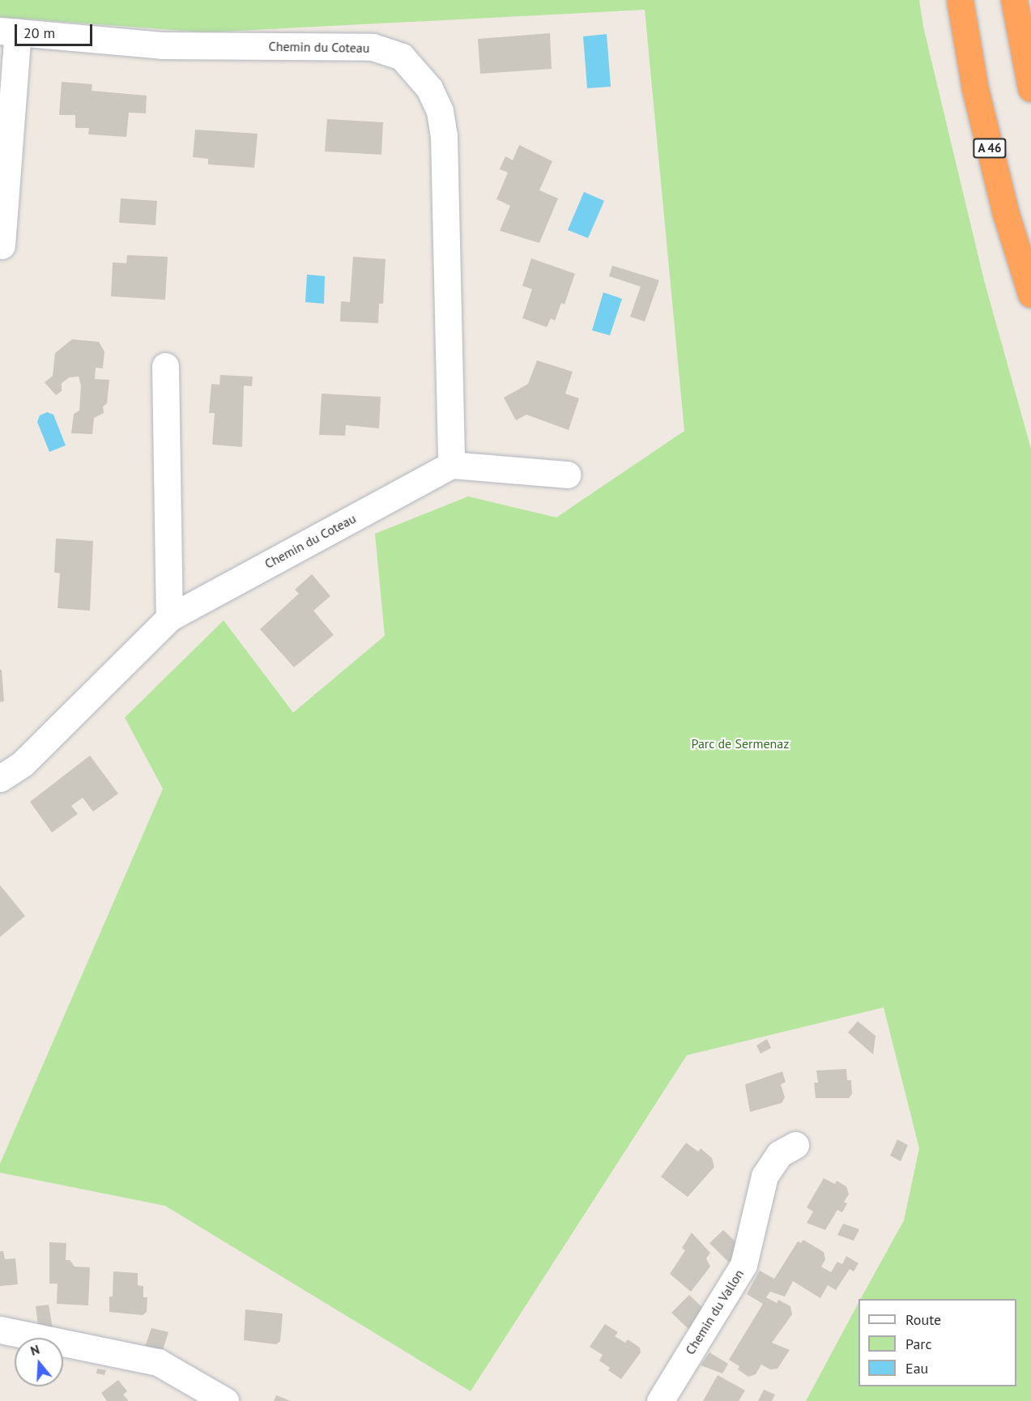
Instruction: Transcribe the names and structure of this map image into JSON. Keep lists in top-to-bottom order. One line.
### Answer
{"streets":{"highway":["A 46"],"street":["Chemin du Coteau","Chemin du Vallon"]},"parks":["Parc de Sermenaz"],"legend":["Route","Parc","Eau"],"scale_bar":"20 m","north":"top"}
